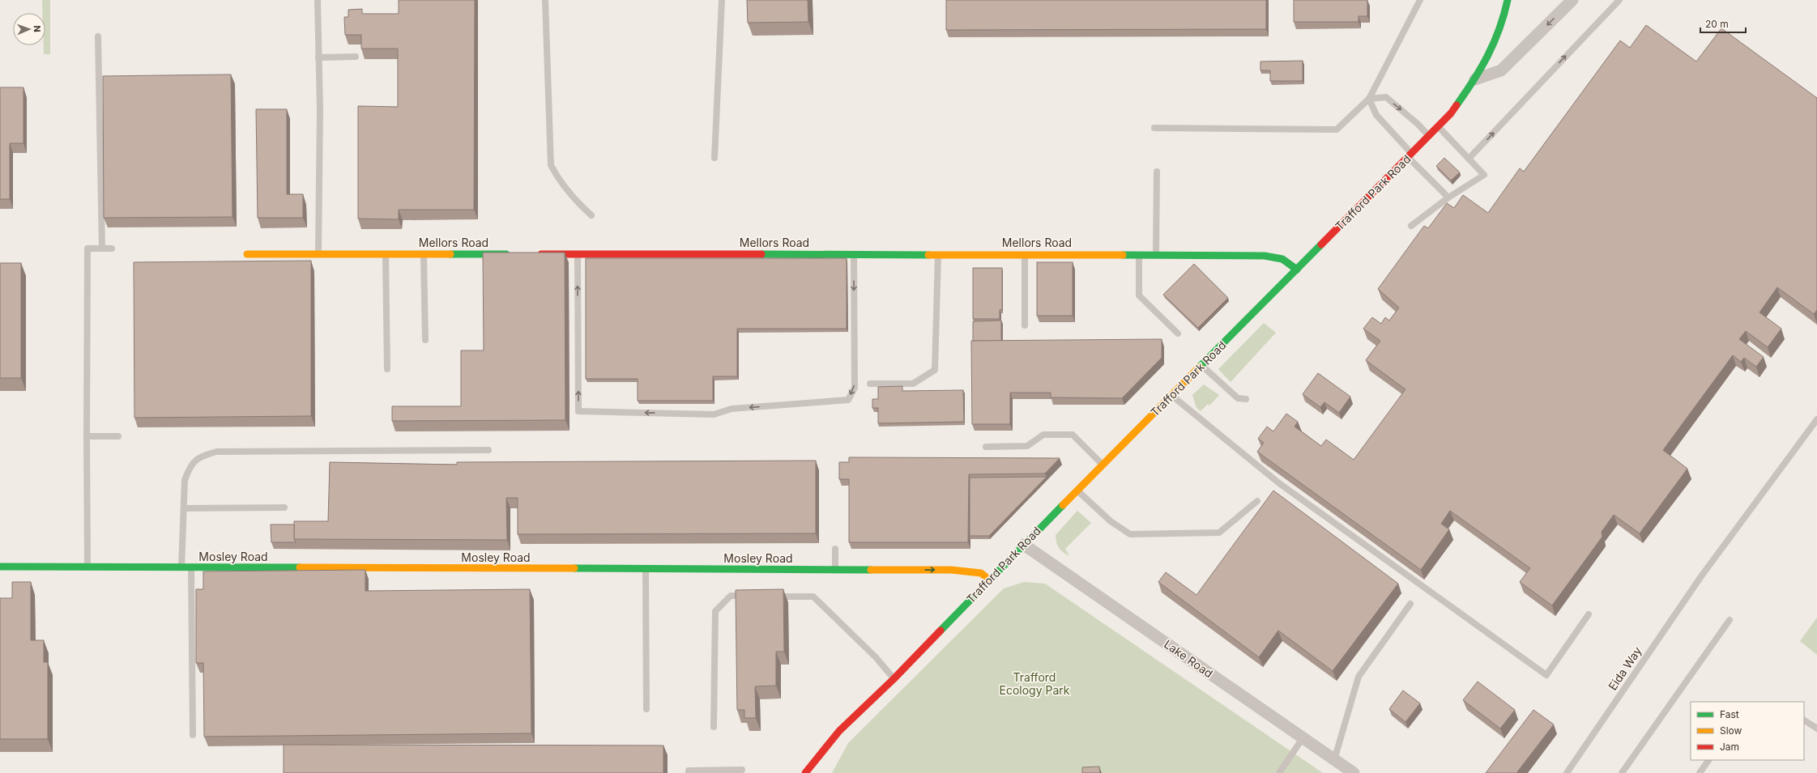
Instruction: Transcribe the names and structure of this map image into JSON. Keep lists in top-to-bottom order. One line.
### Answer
{"streets":{"street":["Trafford Park Road","Mellors Road","Mosley Road","Lake Road"],"lane":["Eida Way"]},"crossings":[["Trafford Park Road","Mellors Road"],["Trafford Park Road","Mosley Road"],["Trafford Park Road","Lake Road"]],"parks":["Trafford Ecology Park"],"legend":["Fast","Slow","Jam"],"scale_bar":"20 m","north":"right"}
